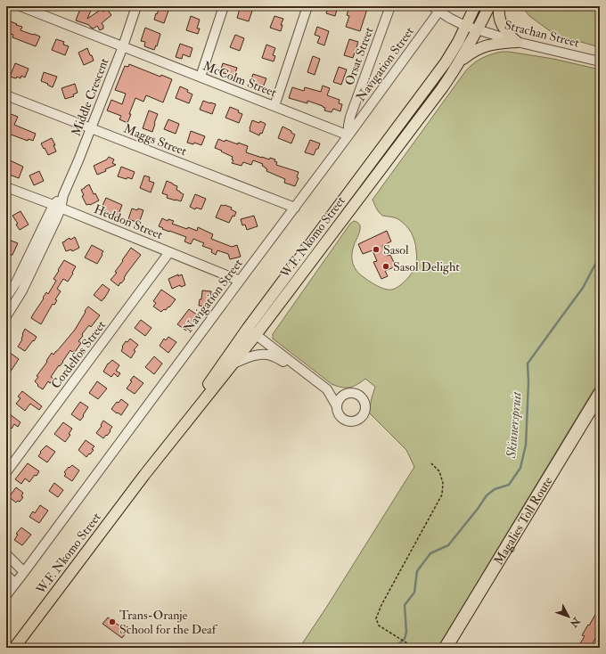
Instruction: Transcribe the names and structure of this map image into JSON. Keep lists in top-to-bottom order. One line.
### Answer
{"streets":{"highway":["Magalies Toll Route"],"main road":["W.F. Nkomo Street"],"street":["Strachan Street","Orsat Street","Navigation Street","McColm Street","Middle Crescent","Maggs Street","Heddon Street","Cordelfos Street"]},"crossings":[["Strachan Street","Navigation Street"],["Strachan Street","W.F. Nkomo Street"],["Orsat Street","Navigation Street"],["Orsat Street","McColm Street"],["Navigation Street","McColm Street"],["Navigation Street","Maggs Street"],["Navigation Street","Heddon Street"],["McColm Street","Middle Crescent"],["Middle Crescent","Maggs Street"],["Middle Crescent","Heddon Street"],["Heddon Street","Cordelfos Street"]],"water":["Skinnerspruit"],"places":["Sasol","Sasol Delight","Trans-Oranje School for the Deaf"],"north":"bottom right"}
